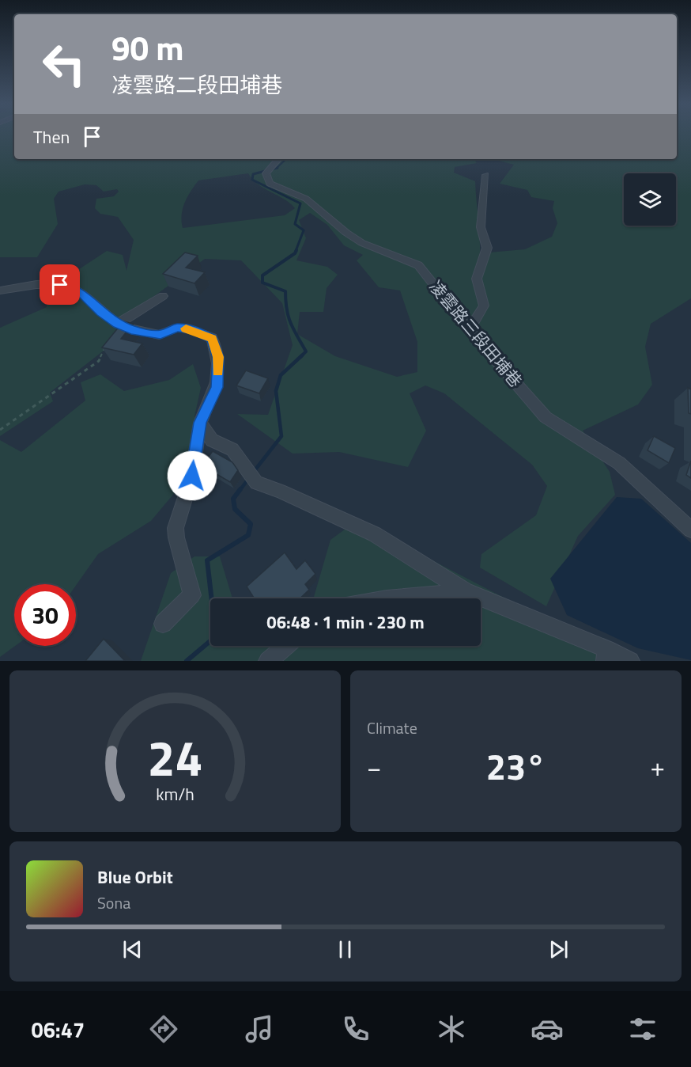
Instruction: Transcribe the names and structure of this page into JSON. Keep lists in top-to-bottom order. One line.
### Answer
{"streets":{"street":["凌雲路三段田埔巷"]},"page":{"turn":["90 m","凌雲路二段田埔巷"],"then":"Then","limit":"30","trip":"06:48 · 1 min · 230 m","tile":"Climate","heat":["−","23°","+"],"song":["Blue Orbit","Sona"],"tabs":"06:47","gauge":["24","km/h"]}}
